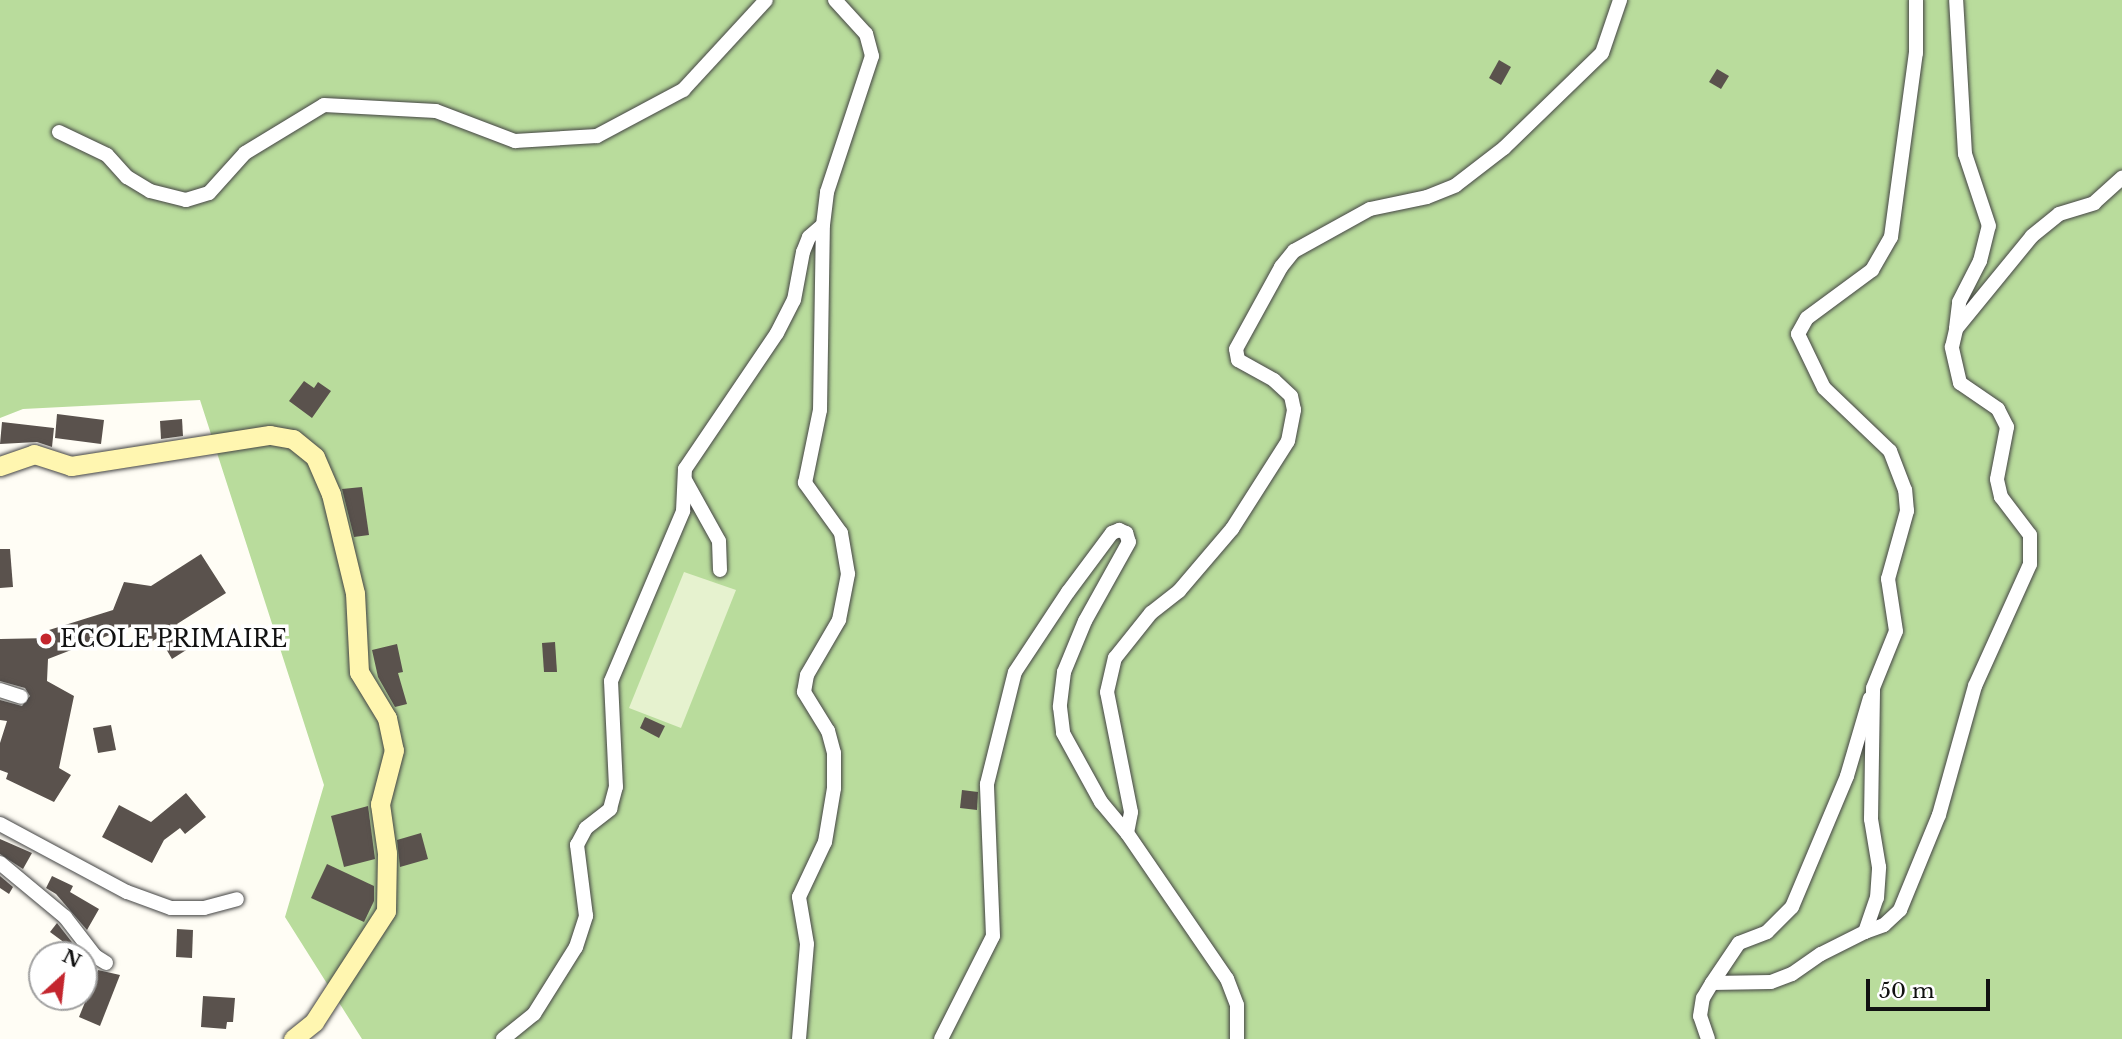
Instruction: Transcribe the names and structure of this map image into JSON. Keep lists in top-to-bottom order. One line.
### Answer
{"places":["ECOLE PRIMAIRE"],"scale_bar":"50 m","north":"top right"}
